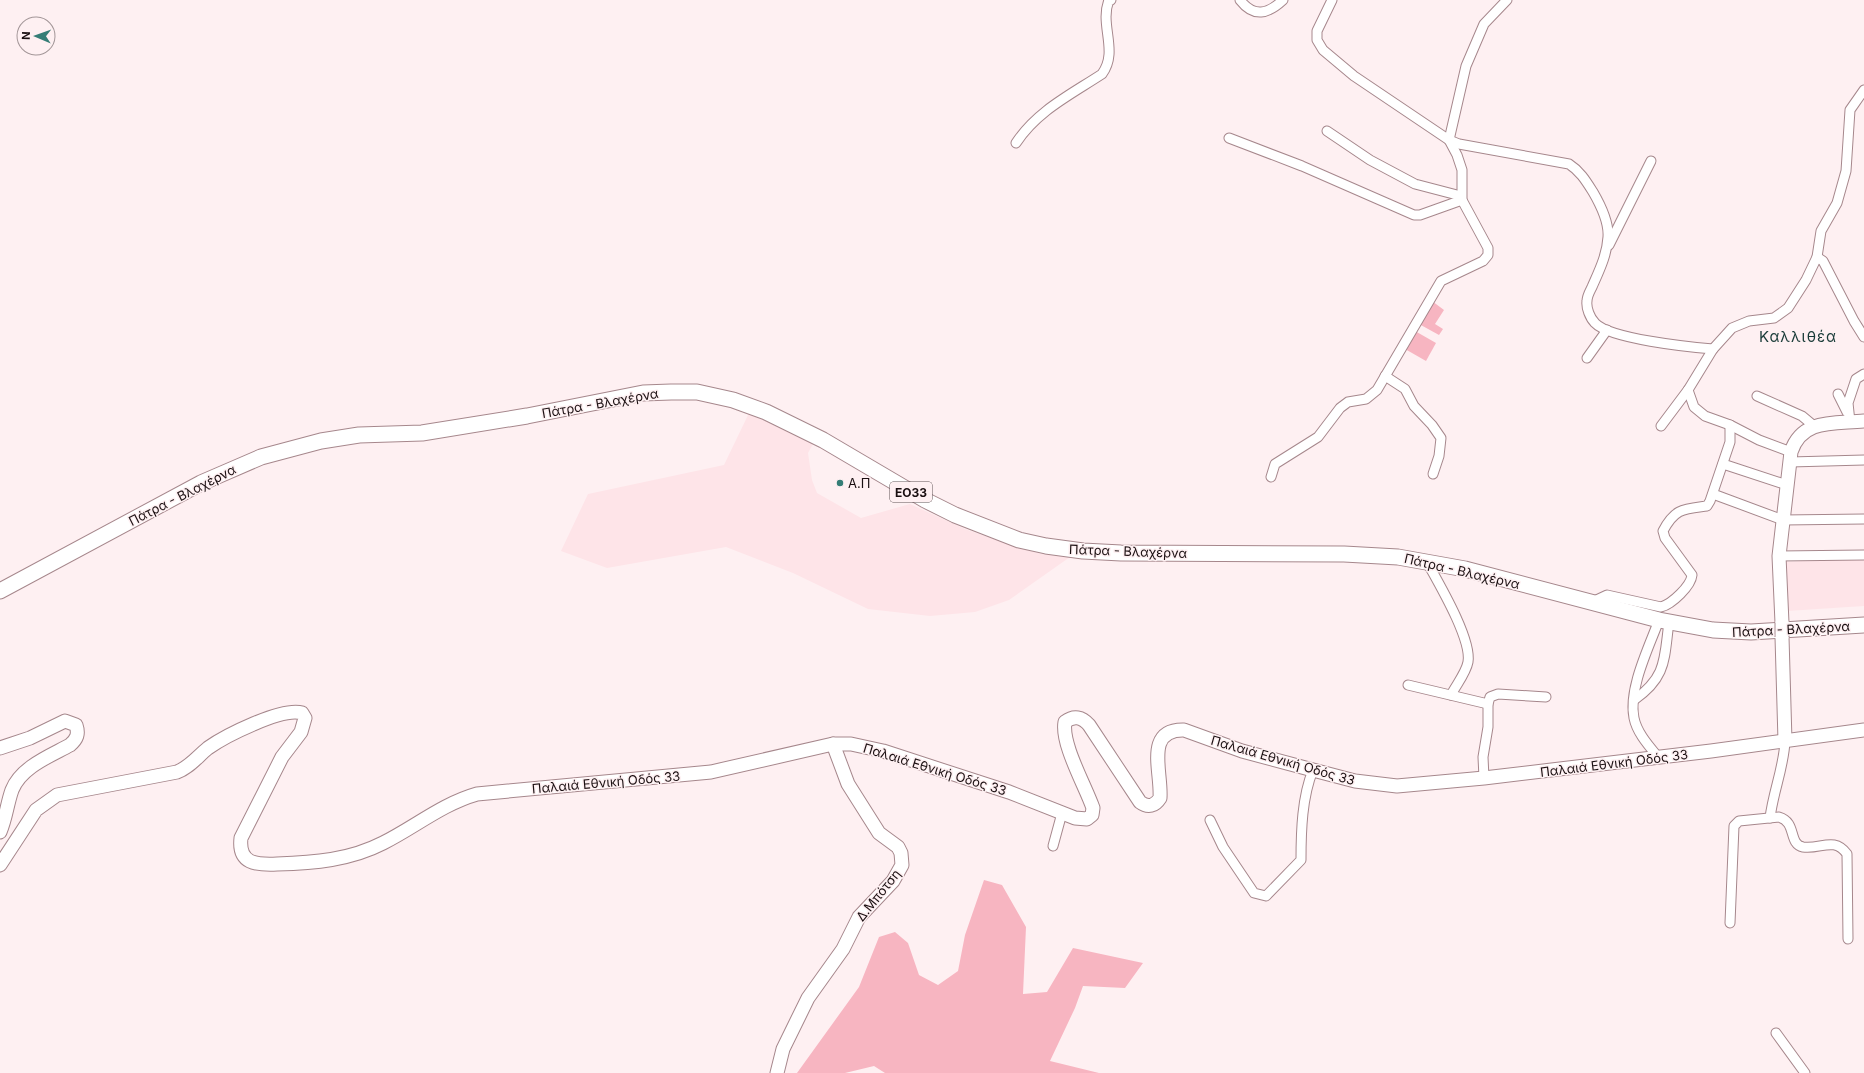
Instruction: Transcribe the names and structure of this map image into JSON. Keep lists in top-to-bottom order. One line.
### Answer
{"streets":{"main road":["Πάτρα - Βλαχέρνα","ΕΟ33","Παλαιά Εθνική Οδός 33","Δ.Μπότση"]},"crossings":[["Παλαιά Εθνική Οδός 33","Δ.Μπότση"]],"districts":["Καλλιθέα"],"places":["Α.Π"],"north":"left"}
